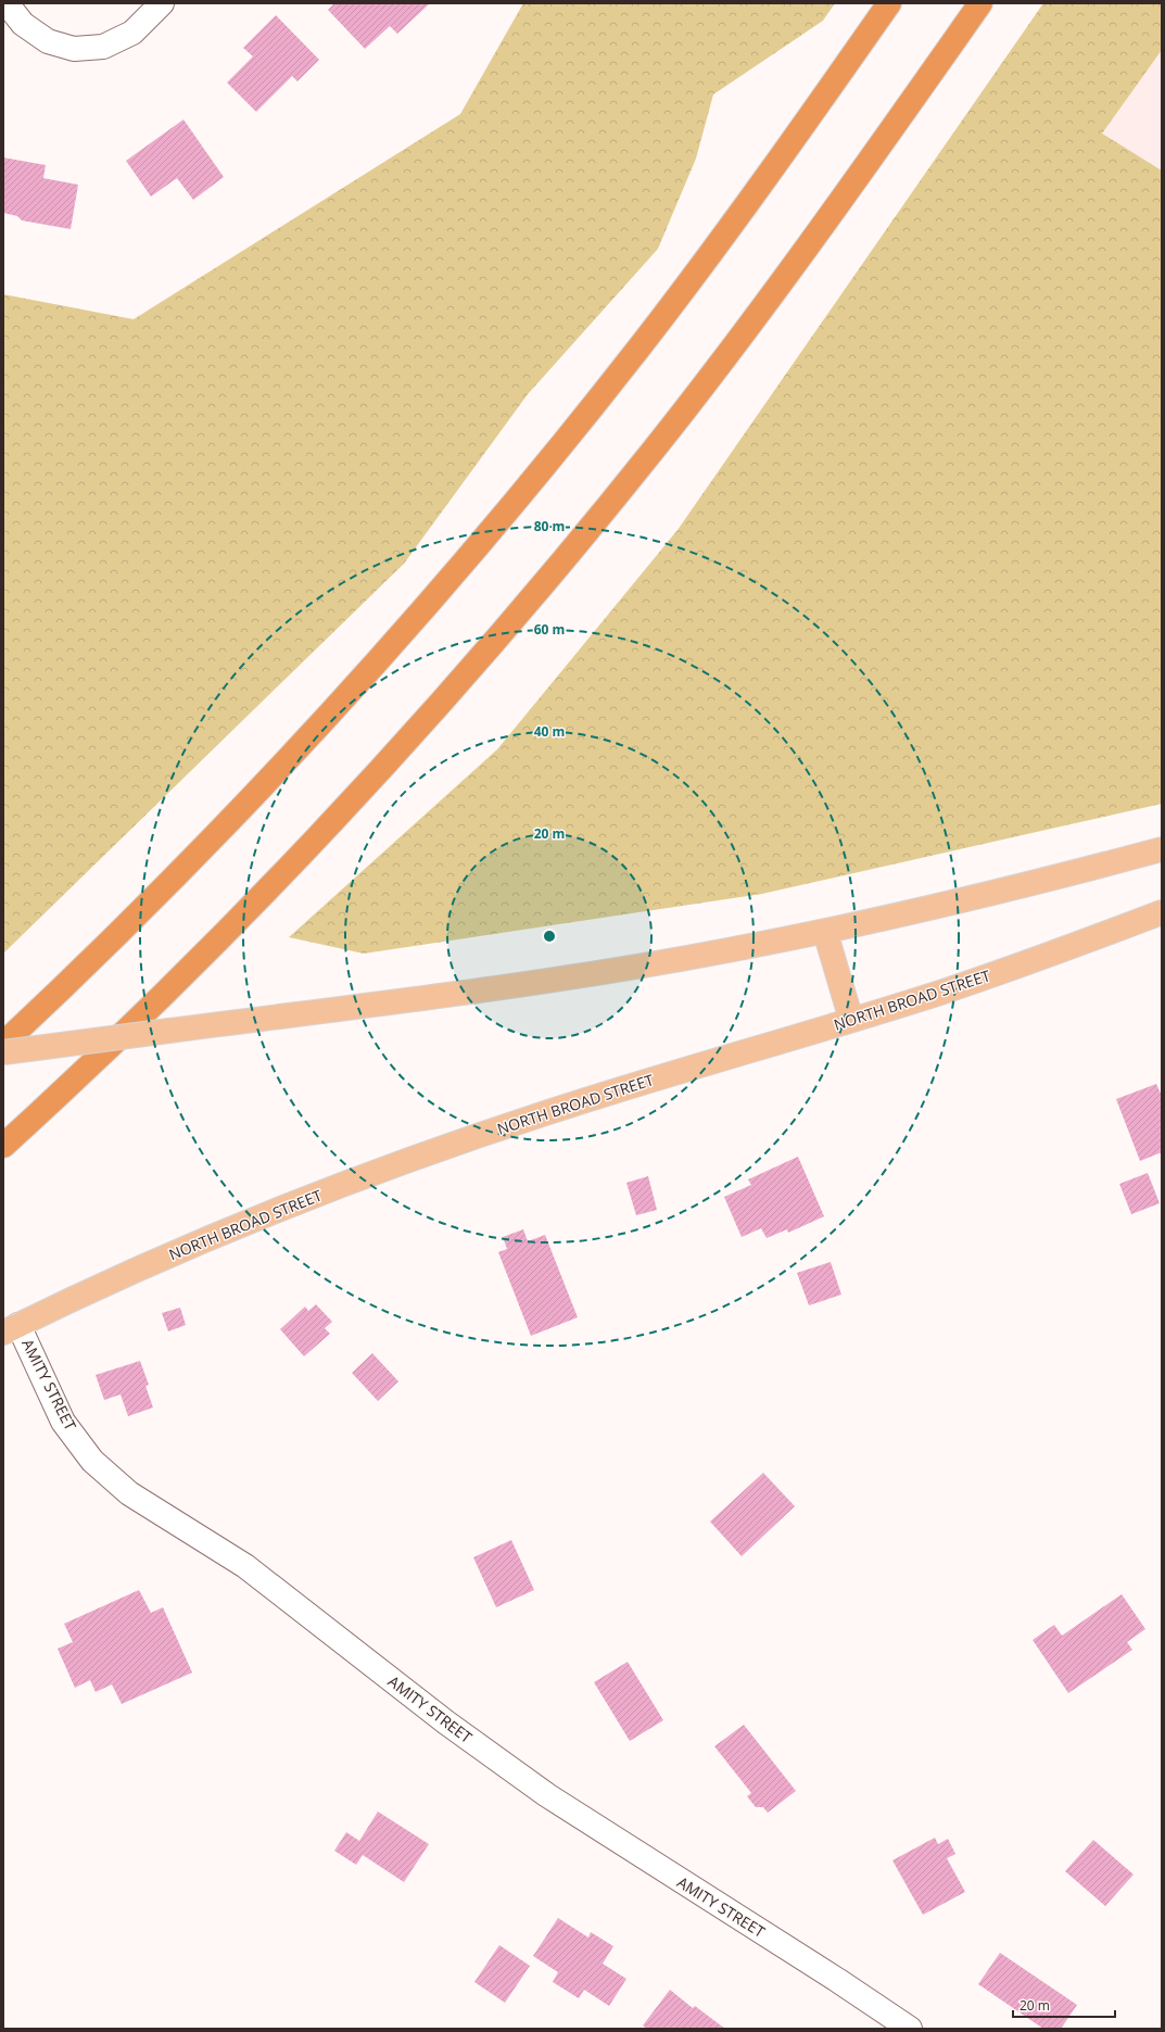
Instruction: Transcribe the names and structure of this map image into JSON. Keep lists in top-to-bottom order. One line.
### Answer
{"streets":{"main road":["NORTH BROAD STREET"],"street":["AMITY STREET"]},"crossings":[["NORTH BROAD STREET","AMITY STREET"]],"scale_bar":"20 m","rings":["80 m","60 m","40 m","20 m"]}
